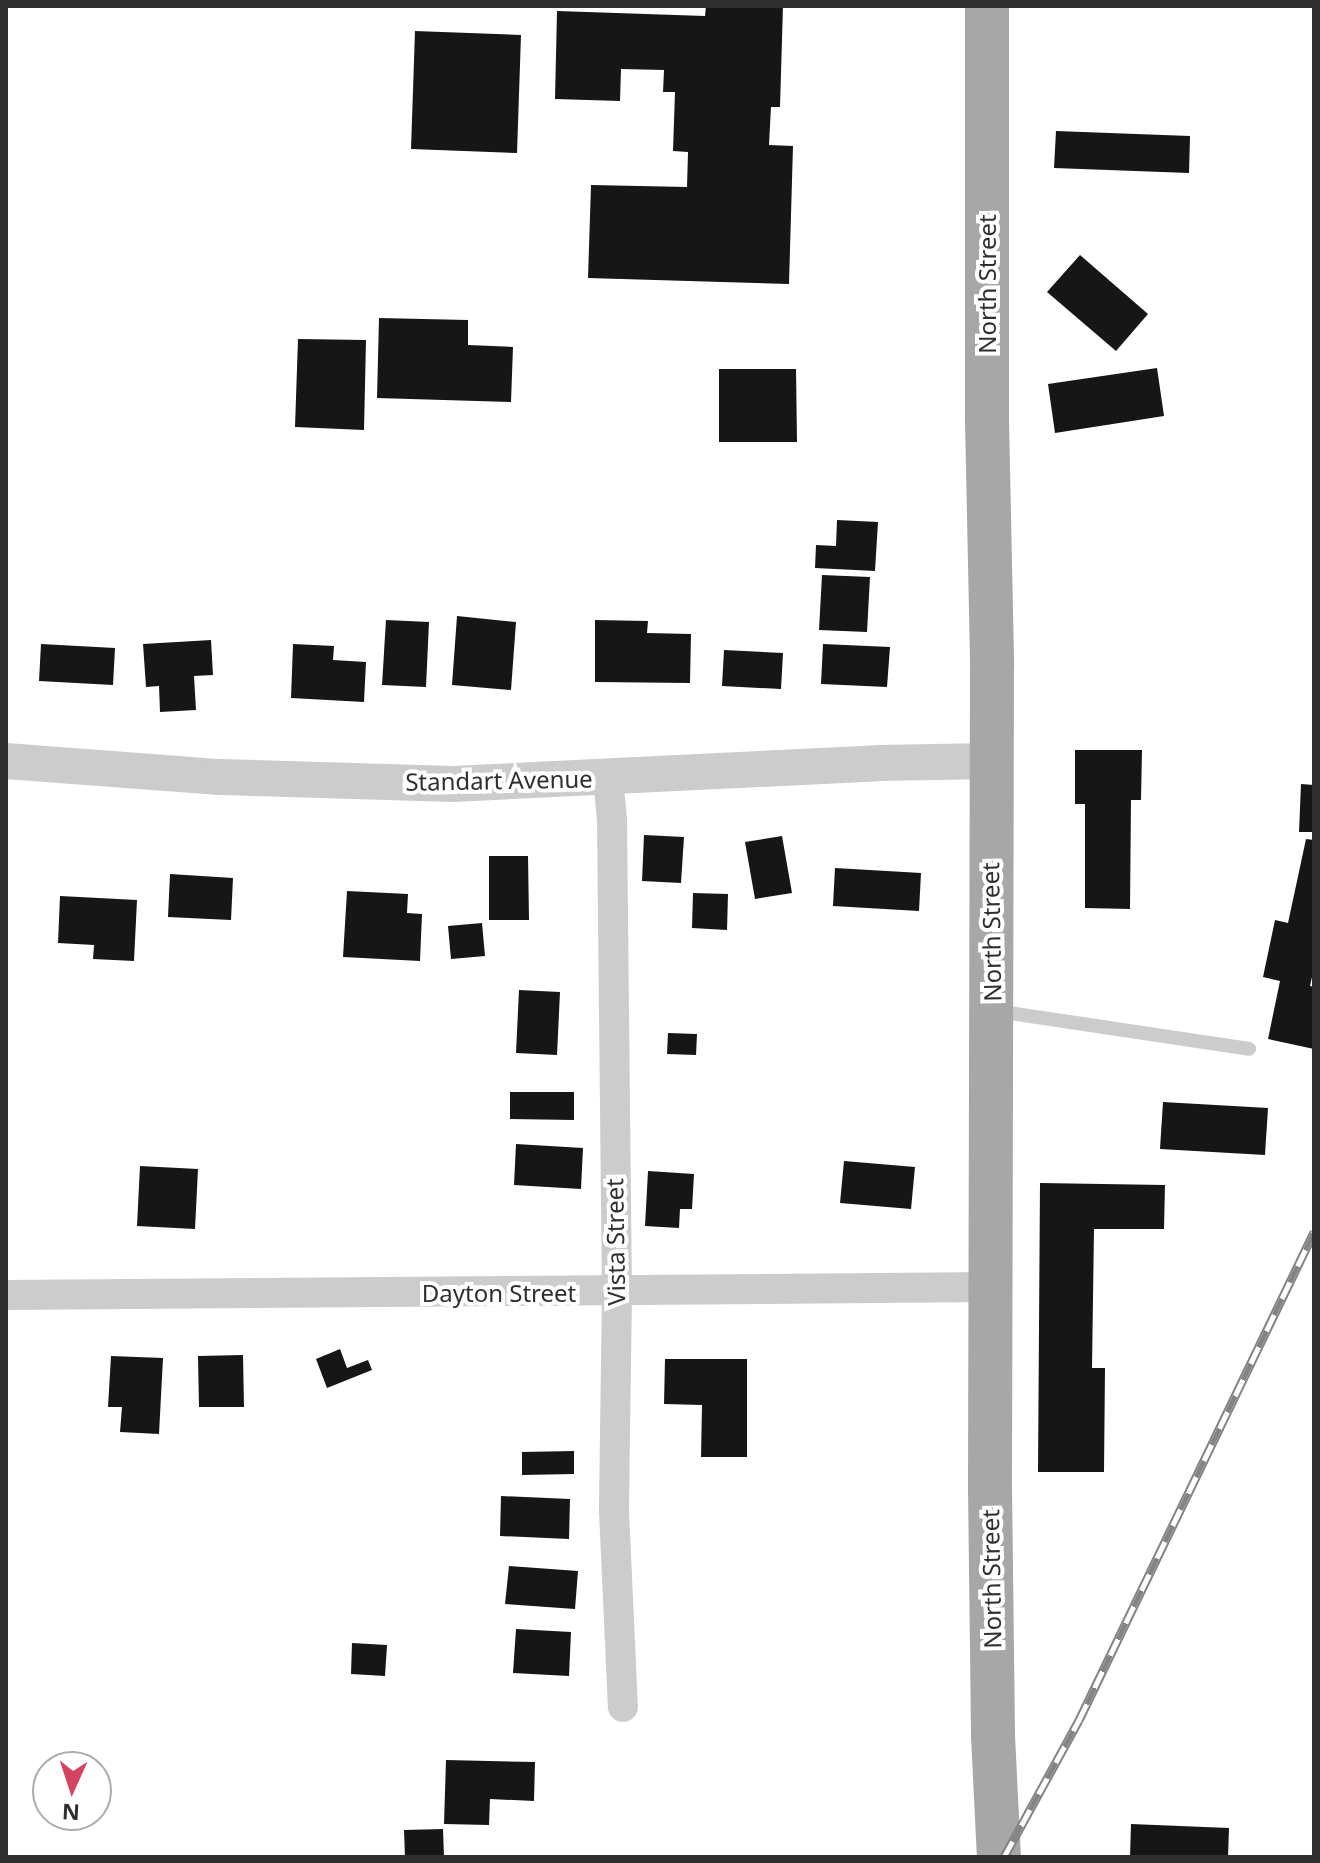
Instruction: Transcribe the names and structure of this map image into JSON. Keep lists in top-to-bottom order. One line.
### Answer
{"streets":{"main road":["North Street"],"street":["Standart Avenue","Vista Street","Dayton Street"]},"crossings":[["North Street","Standart Avenue"],["North Street","Dayton Street"],["Standart Avenue","Vista Street"],["Vista Street","Dayton Street"]],"north":"bottom"}
